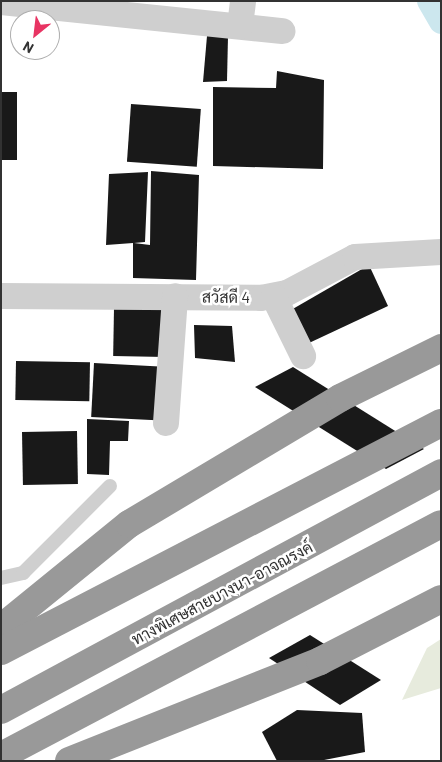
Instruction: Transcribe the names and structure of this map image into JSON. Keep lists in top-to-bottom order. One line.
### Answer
{"streets":{"highway":["ทางพิเศษสายบางนา-อาจณรงค์"],"street":["สวัสดี 4"]},"north":"bottom left"}
